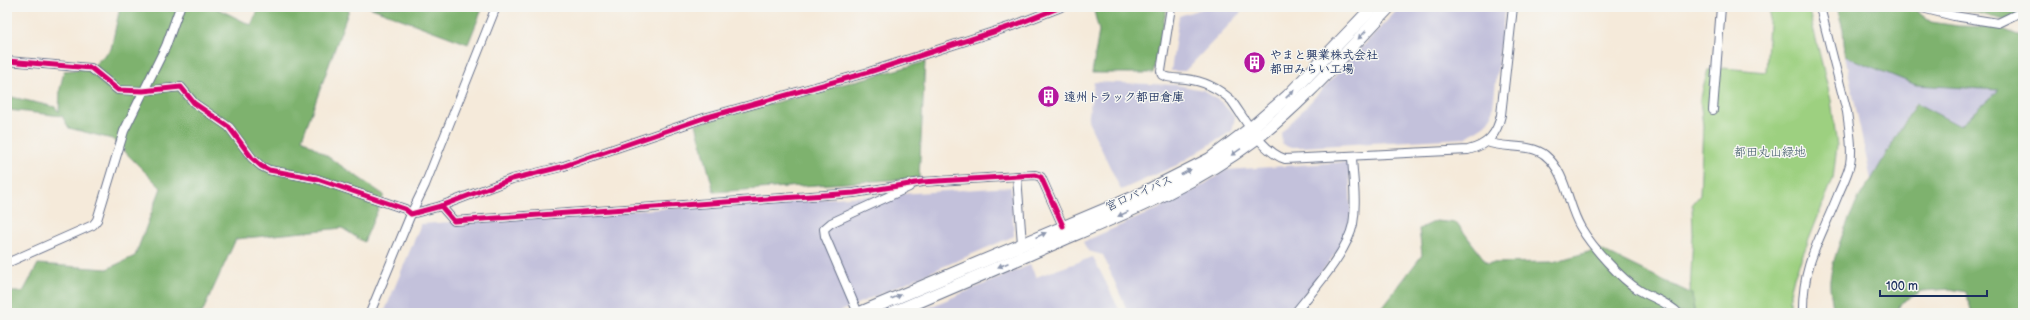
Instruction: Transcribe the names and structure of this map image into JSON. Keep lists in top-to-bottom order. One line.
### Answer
{"streets":{"highway":["宮口バイパス"]},"parks":["都田丸山緑地"],"places":{"building":["やまと興業株式会社 都田みらい工場","遠州トラック都田倉庫"]},"scale_bar":"100 m"}
